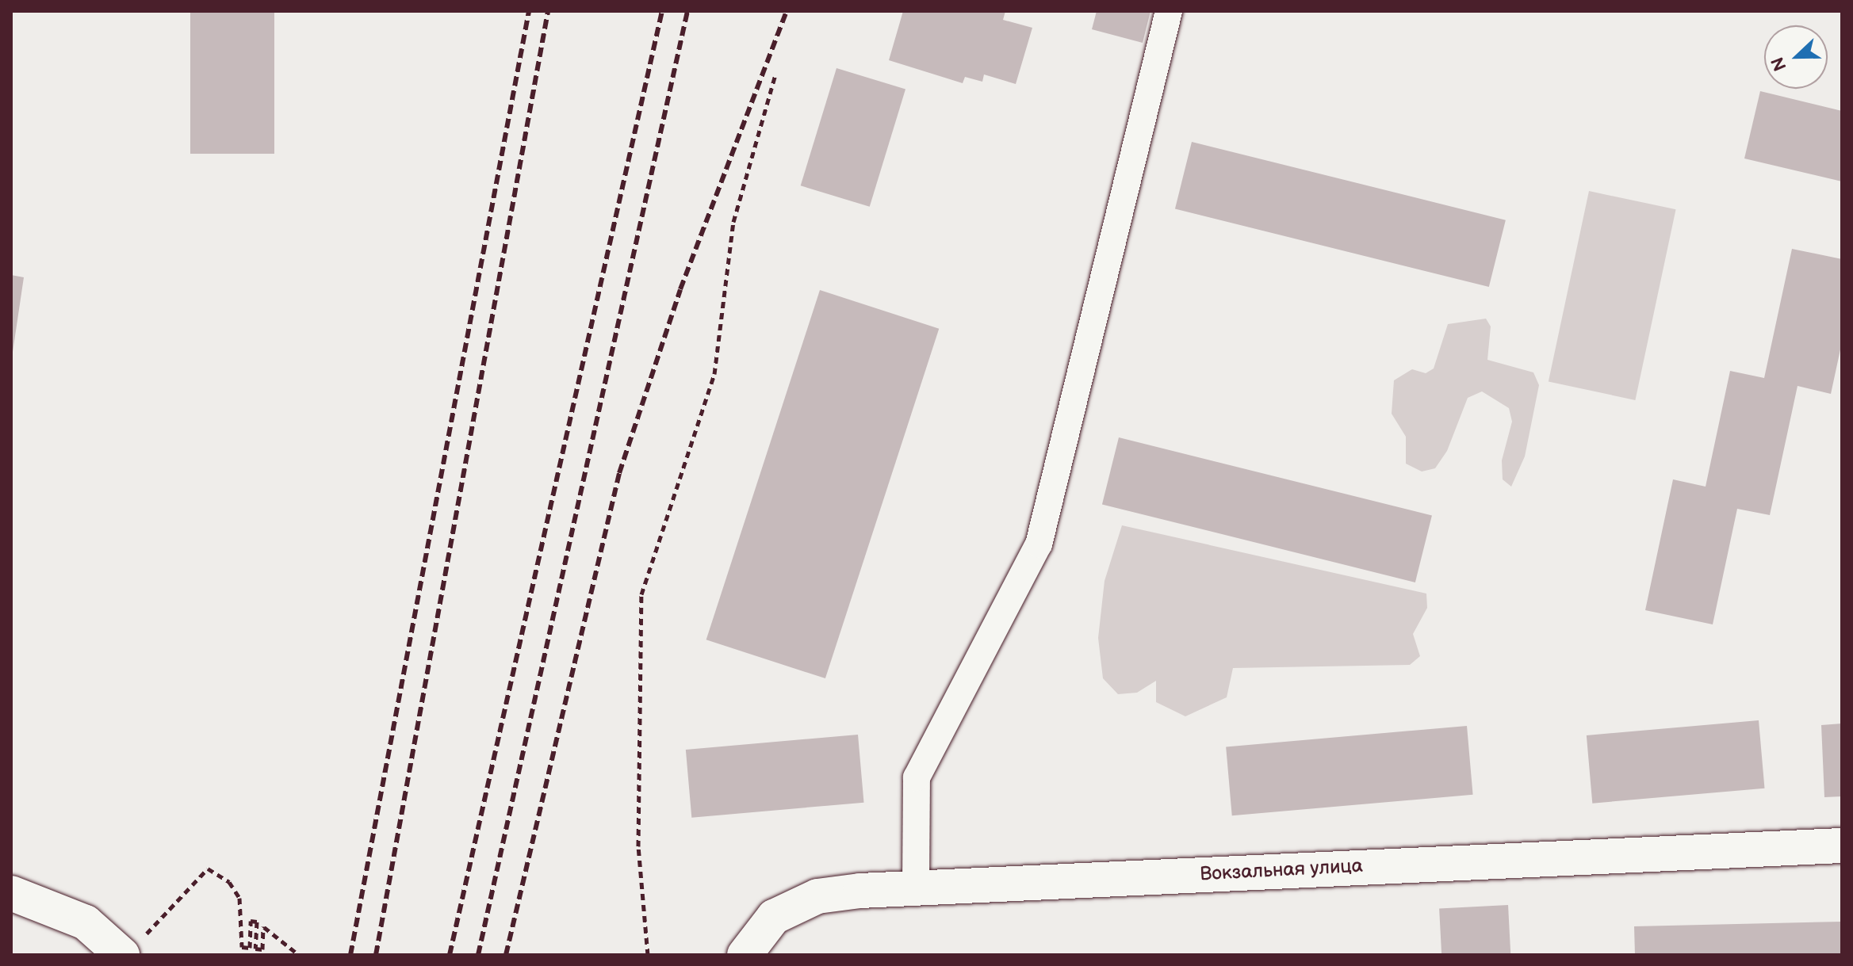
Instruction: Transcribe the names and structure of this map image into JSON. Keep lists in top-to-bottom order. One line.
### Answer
{"streets":{"main road":["Вокзальная улица"]},"north":"left"}
